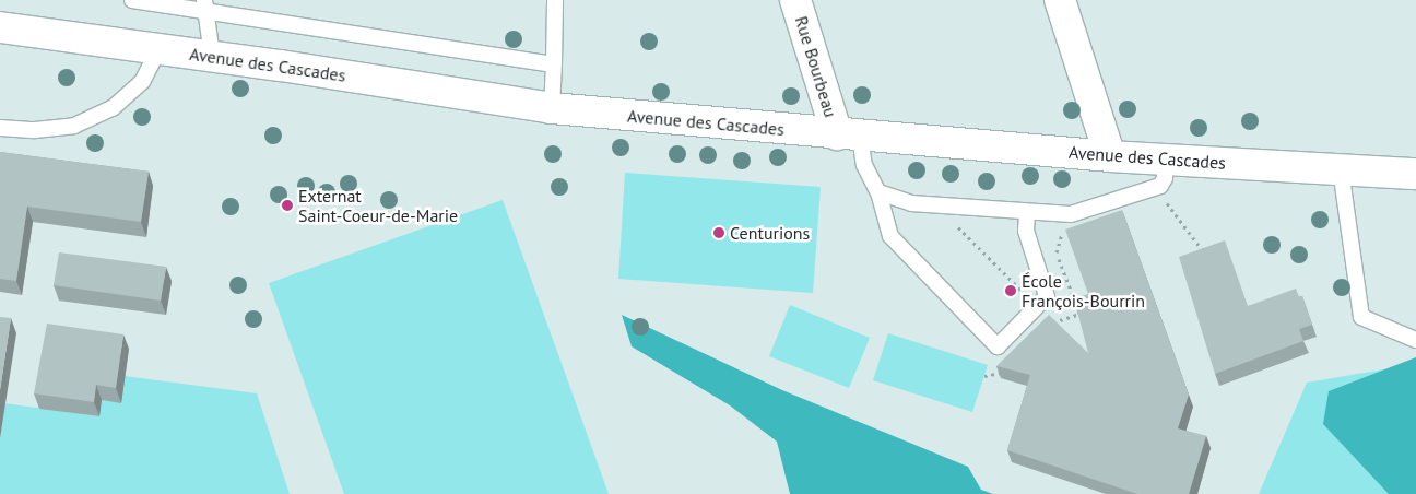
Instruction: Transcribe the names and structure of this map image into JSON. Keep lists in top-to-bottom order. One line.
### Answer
{"streets":{"street":["Avenue des Cascades","Rue Bourbeau"]},"crossings":[["Avenue des Cascades","Rue Bourbeau"]],"places":["Externat Saint-Coeur-de-Marie","Centurions","École François-Bourrin"]}
